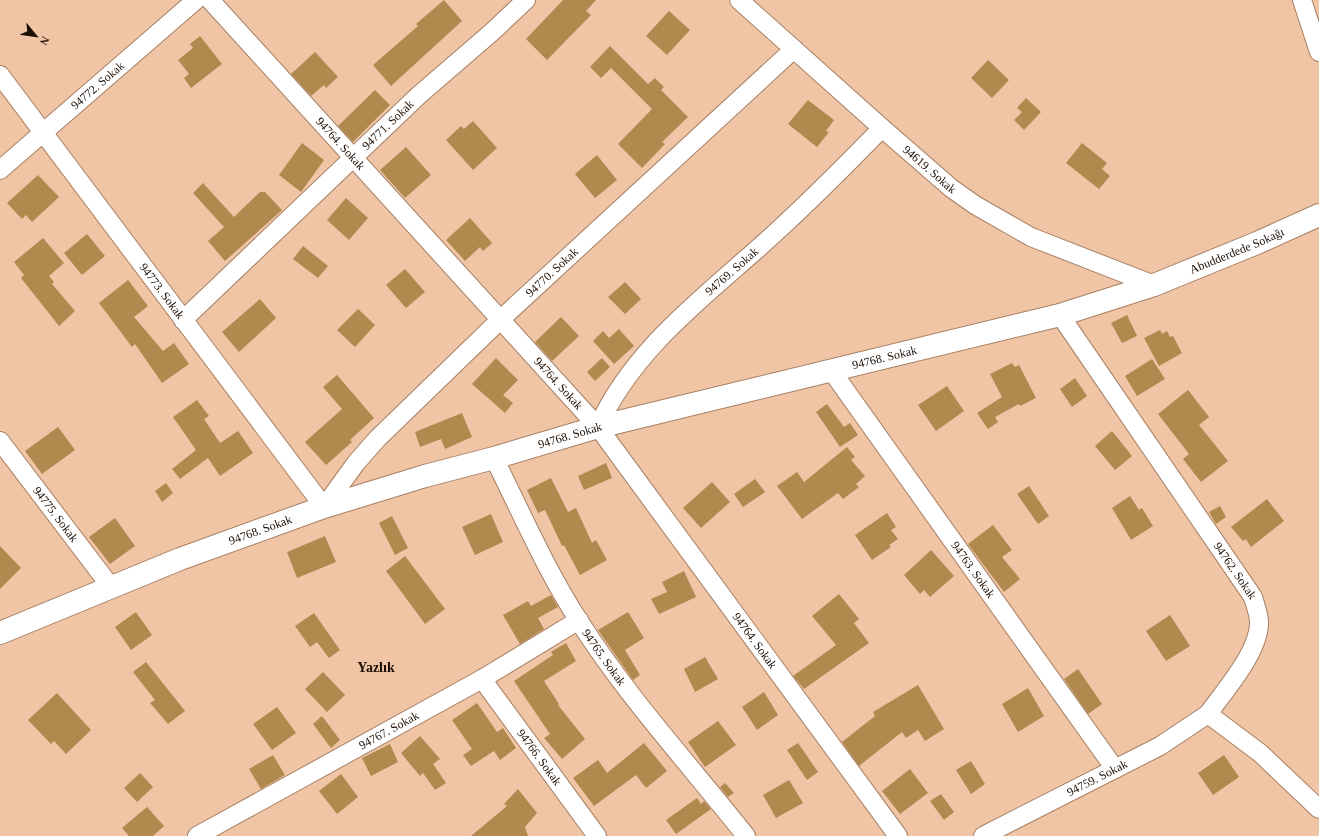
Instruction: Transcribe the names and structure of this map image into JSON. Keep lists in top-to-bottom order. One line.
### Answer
{"streets":{"street":["94772. Sokak","94771. Sokak","94764. Sokak","94619. Sokak","Abudderdede Sokağı","94770. Sokak","94769. Sokak","94773. Sokak","94768. Sokak","94775. Sokak","94763. Sokak","94762. Sokak","94765. Sokak","94767. Sokak","94766. Sokak","94759. Sokak"]},"crossings":[["94772. Sokak","94773. Sokak"],["94771. Sokak","94764. Sokak"],["94771. Sokak","94773. Sokak"],["94764. Sokak","94770. Sokak"],["94764. Sokak","94769. Sokak"],["94764. Sokak","94768. Sokak"],["94619. Sokak","Abudderdede Sokağı"],["94619. Sokak","94770. Sokak"],["94619. Sokak","94769. Sokak"],["94619. Sokak","94768. Sokak"],["Abudderdede Sokağı","94768. Sokak"],["94770. Sokak","94773. Sokak"],["94770. Sokak","94768. Sokak"],["94769. Sokak","94768. Sokak"],["94773. Sokak","94768. Sokak"],["94768. Sokak","94775. Sokak"],["94768. Sokak","94763. Sokak"],["94768. Sokak","94762. Sokak"],["94768. Sokak","94765. Sokak"],["94763. Sokak","94759. Sokak"],["94762. Sokak","94759. Sokak"],["94765. Sokak","94767. Sokak"],["94767. Sokak","94766. Sokak"]],"districts":["Yazlık"],"north":"bottom right"}
